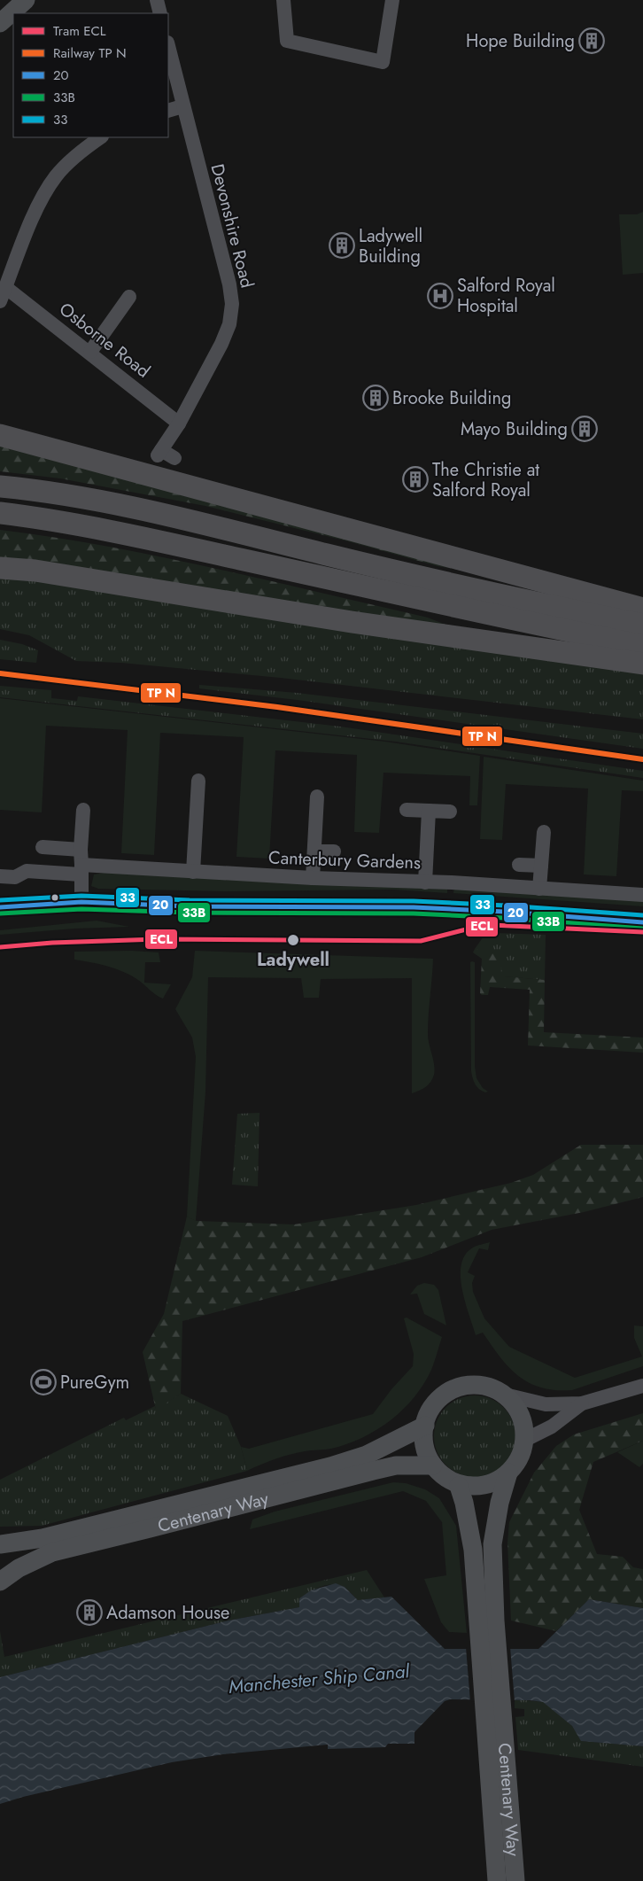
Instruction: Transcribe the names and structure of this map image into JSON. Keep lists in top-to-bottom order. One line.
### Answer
{"streets":{"main road":["Centenary Way"],"street":["Devonshire Road","Osborne Road","Canterbury Gardens"]},"crossings":[["Devonshire Road","Osborne Road"]],"water":["Manchester Ship Canal"],"places":{"building":["Hope Building","Ladywell Building","Brooke Building","Mayo Building","The Christie at Salford Royal","Adamson House"],"hospital":["Salford Royal Hospital"],"other":["Ladywell"],"sports":["PureGym"]},"lines":["transit line 33","transit line 20","transit line 33B","tram line ECL"],"legend":["Tram ECL","Railway TP N","20","33B","33"]}
